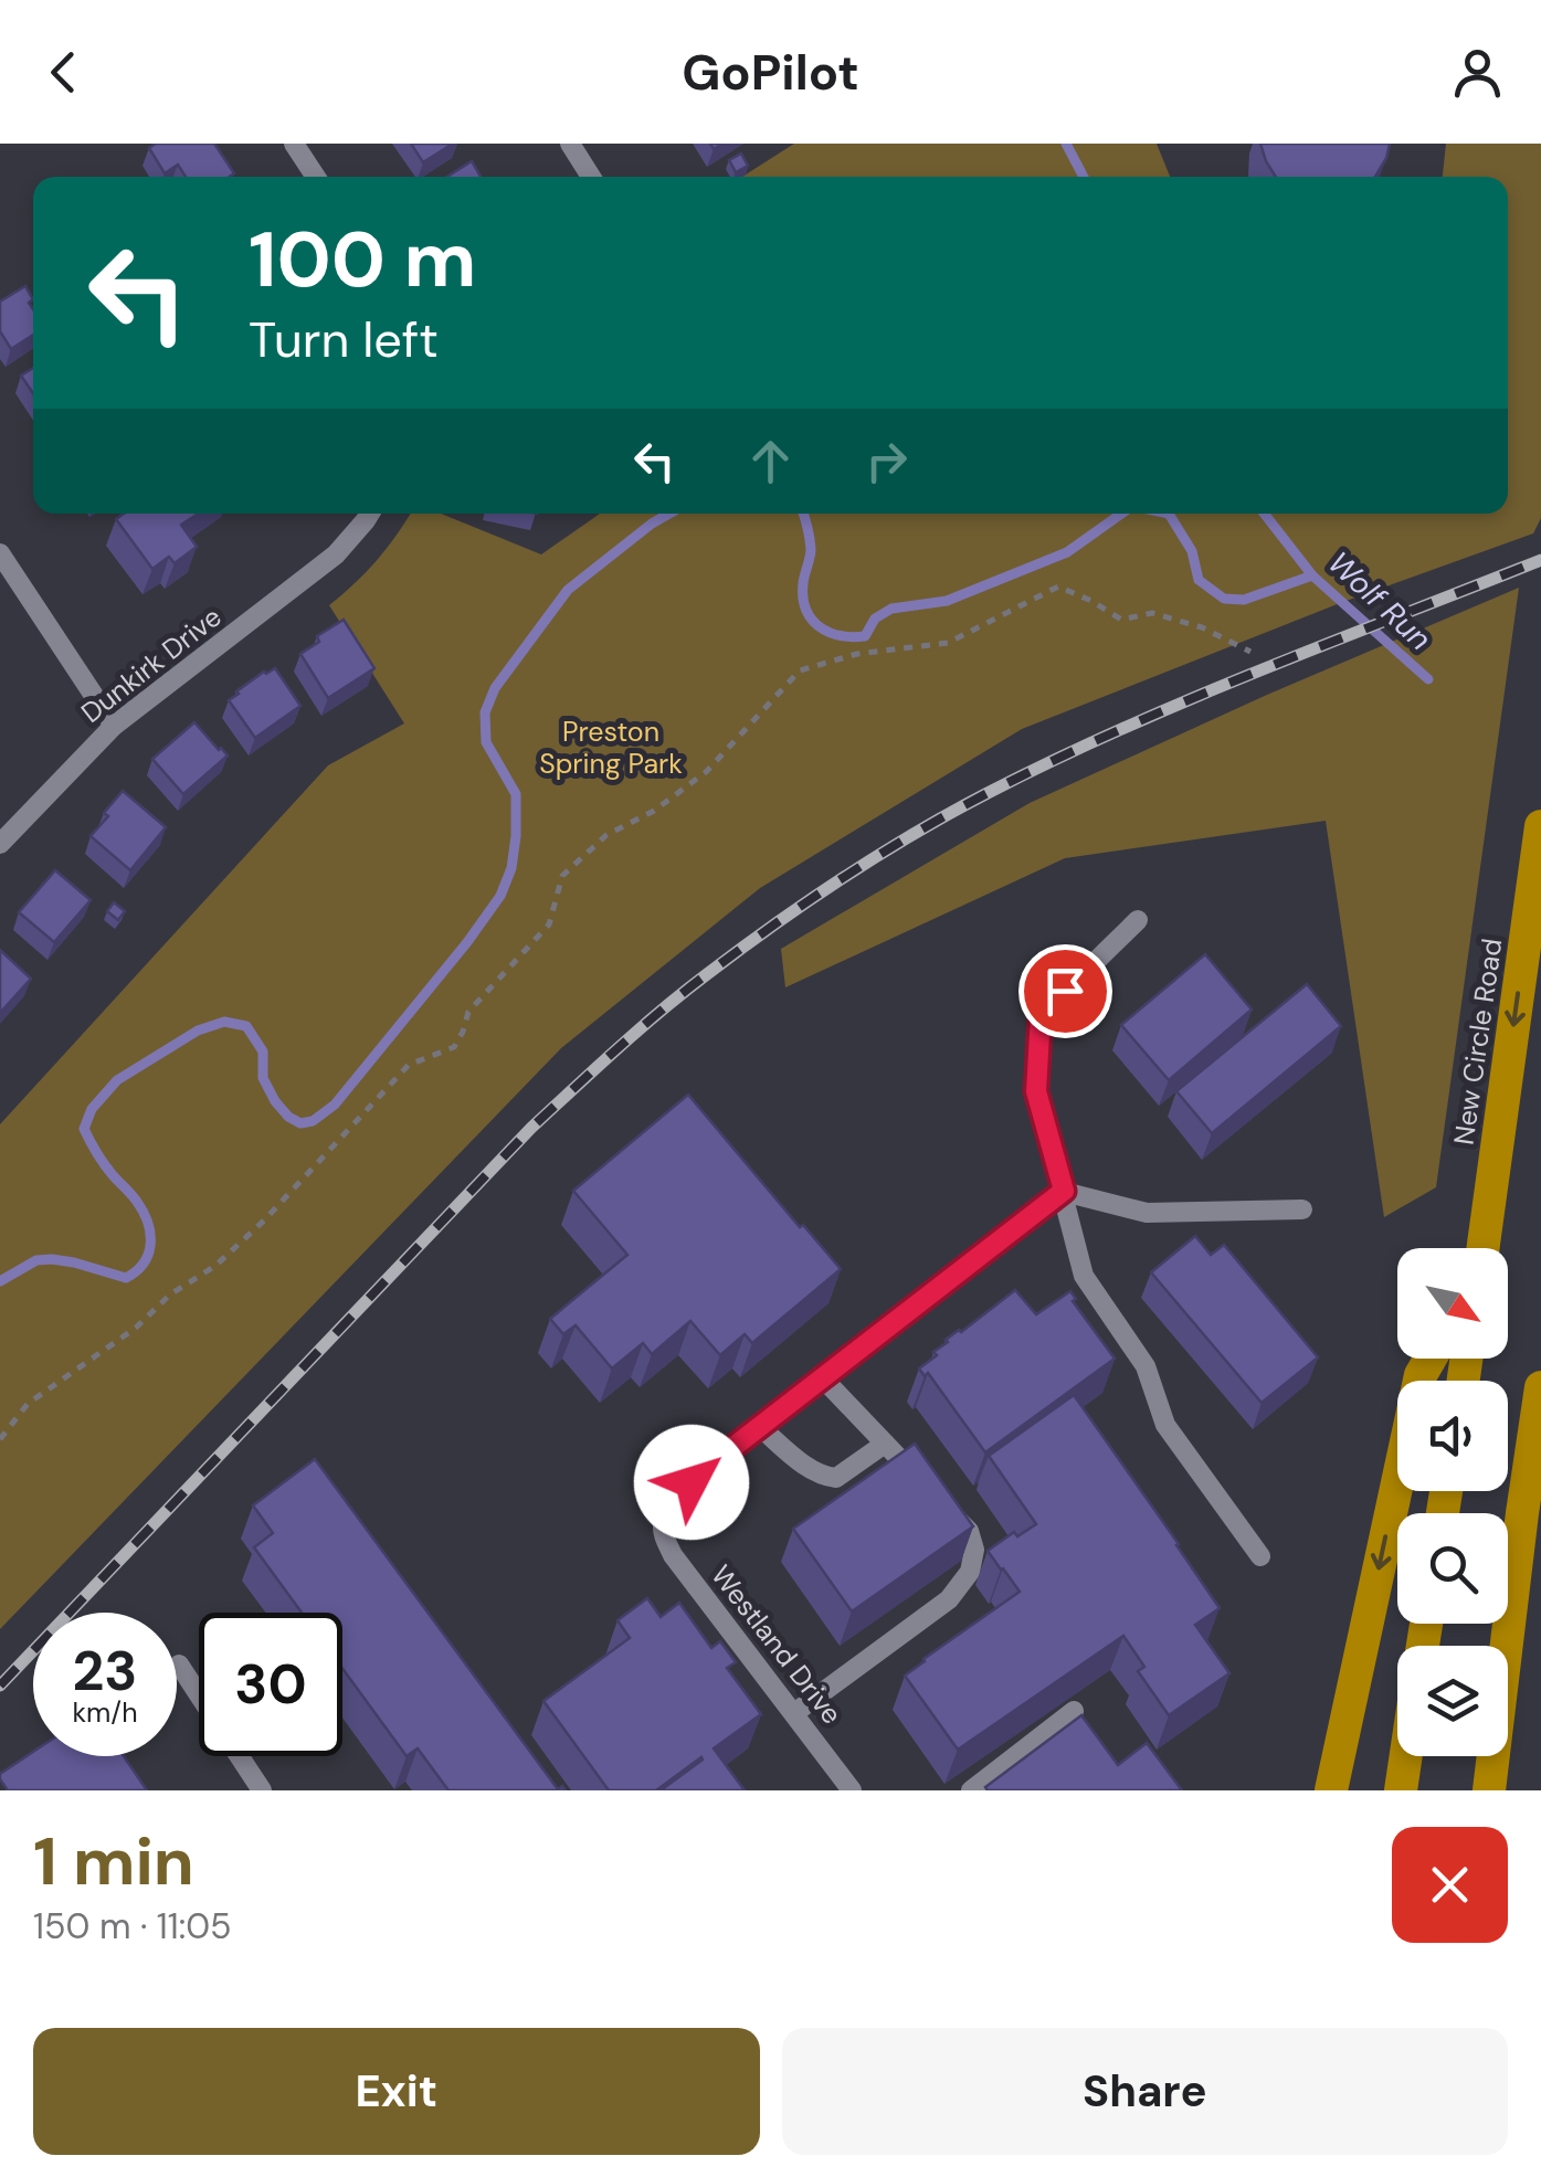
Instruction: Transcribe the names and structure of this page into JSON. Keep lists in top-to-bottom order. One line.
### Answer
{"streets":{"highway":["New Circle Road"],"street":["Dunkirk Drive","Westland Drive"]},"one_way":["New Circle Road"],"water":["Wolf Run"],"parks":["Preston Spring Park"],"north":"bottom right","page":{"header":"GoPilot","turn":["100 m","Turn left"],"speed":"23 km/h","limit":"30","heading":["1 min","150 m · 11:05"],"buttons":["Exit","Share"]}}
